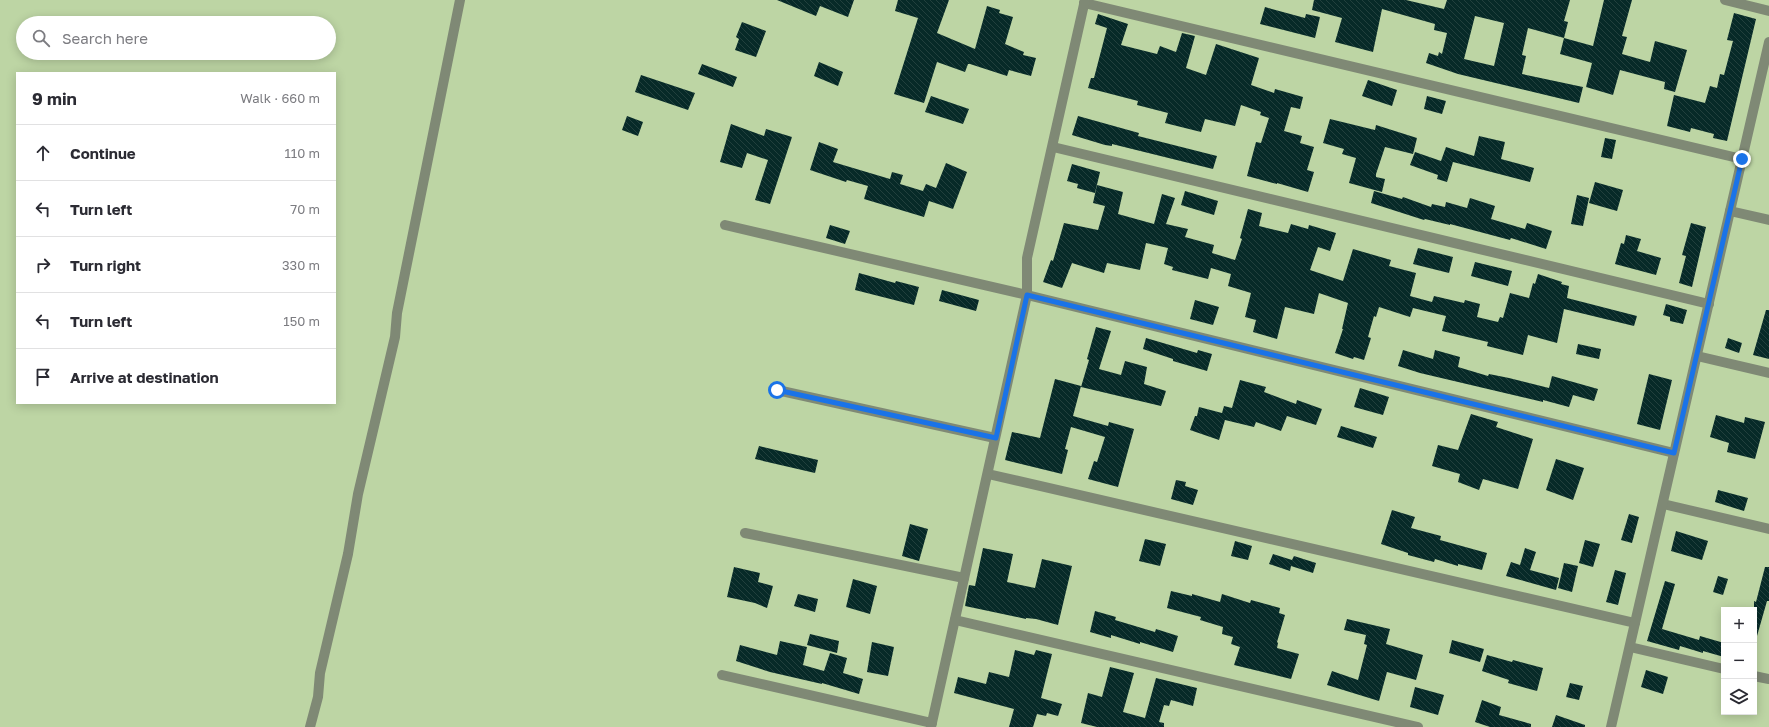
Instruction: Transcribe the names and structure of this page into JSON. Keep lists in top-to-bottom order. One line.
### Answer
{"page":{"search":"Search here","heading":["9 min","Walk · 660 m"],"list":[["Continue","110 m"],["Turn left","70 m"],["Turn right","330 m"],["Turn left","150 m"],"Arrive at destination"],"map_buttons":["+","−"]}}
